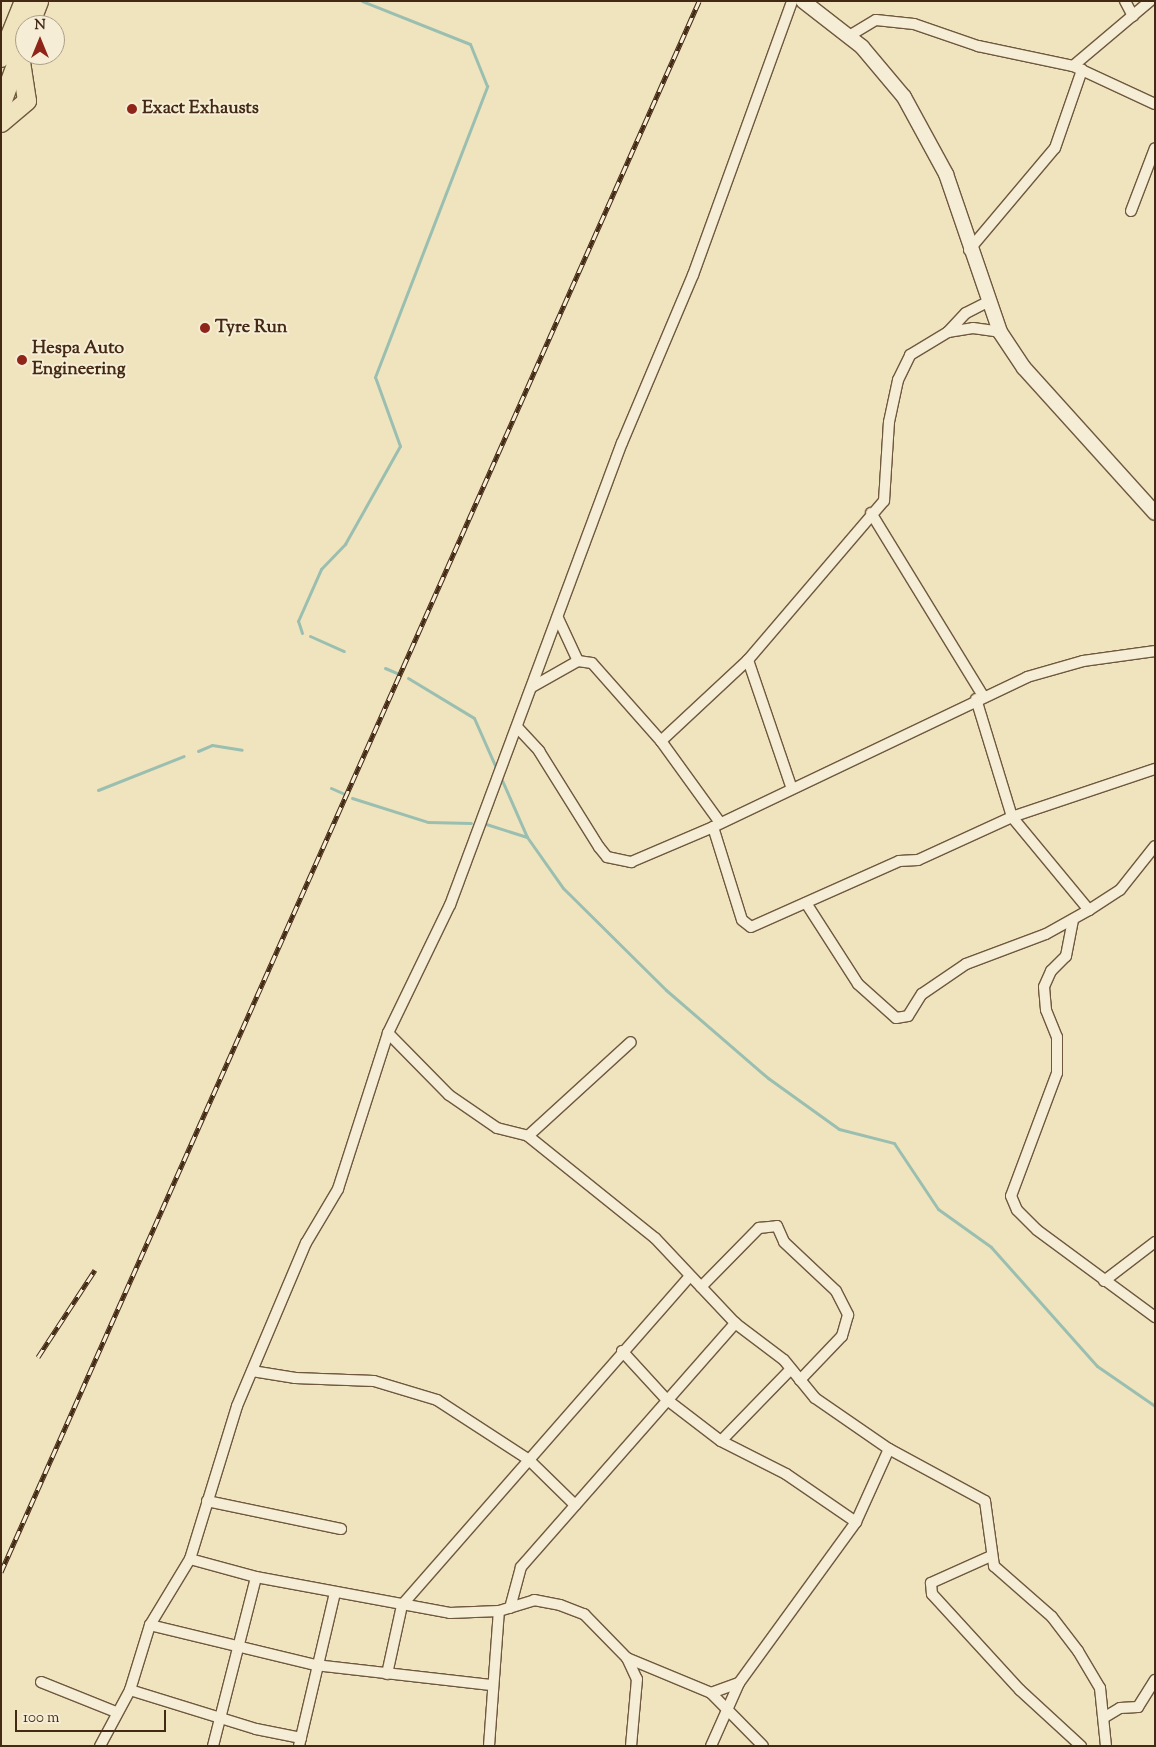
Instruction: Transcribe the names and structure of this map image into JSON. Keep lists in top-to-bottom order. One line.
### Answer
{"places":["Exact Exhausts","Tyre Run","Hespa Auto Engineering"],"scale_bar":"100 m","north":"top"}
